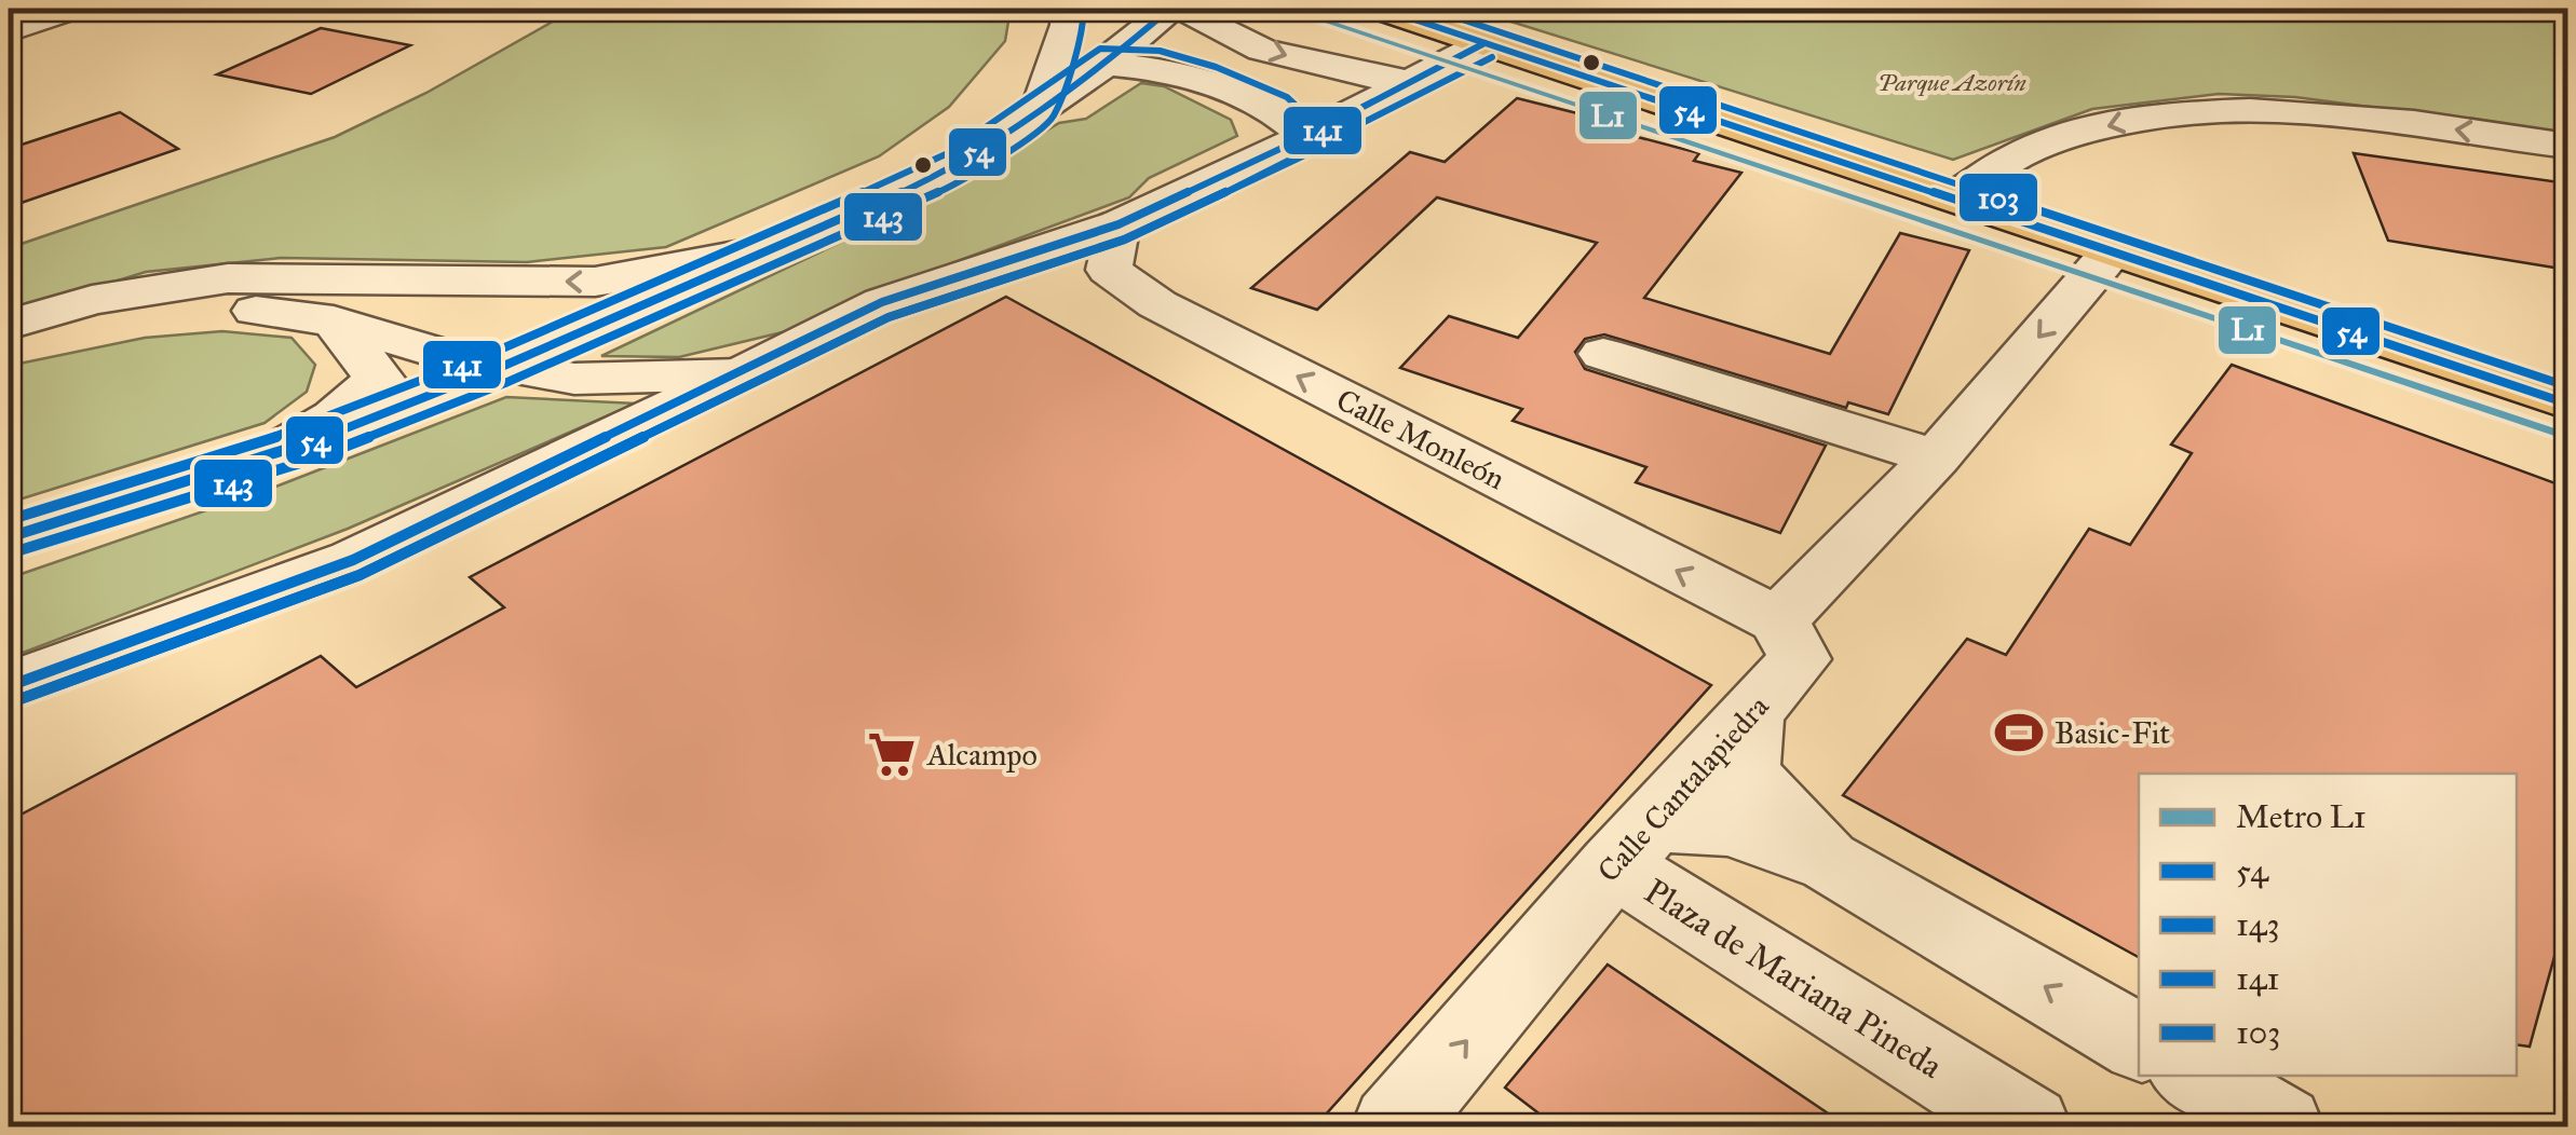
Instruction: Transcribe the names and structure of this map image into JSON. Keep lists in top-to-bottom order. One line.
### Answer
{"streets":{"street":["Calle Monleón","Calle Cantalapiedra","Plaza de Mariana Pineda"]},"crossings":[["Calle Monleón","Calle Cantalapiedra"],["Calle Cantalapiedra","Plaza de Mariana Pineda"]],"one_way":["Calle Cantalapiedra"],"parks":["Parque Azorín"],"places":{"sports":["Basic-Fit"],"supermarket":["Alcampo"]},"lines":["metro line L1","transit line 54","transit line 143","transit line 103","transit line 141"],"legend":["Metro L1","54","143","141","103"]}
